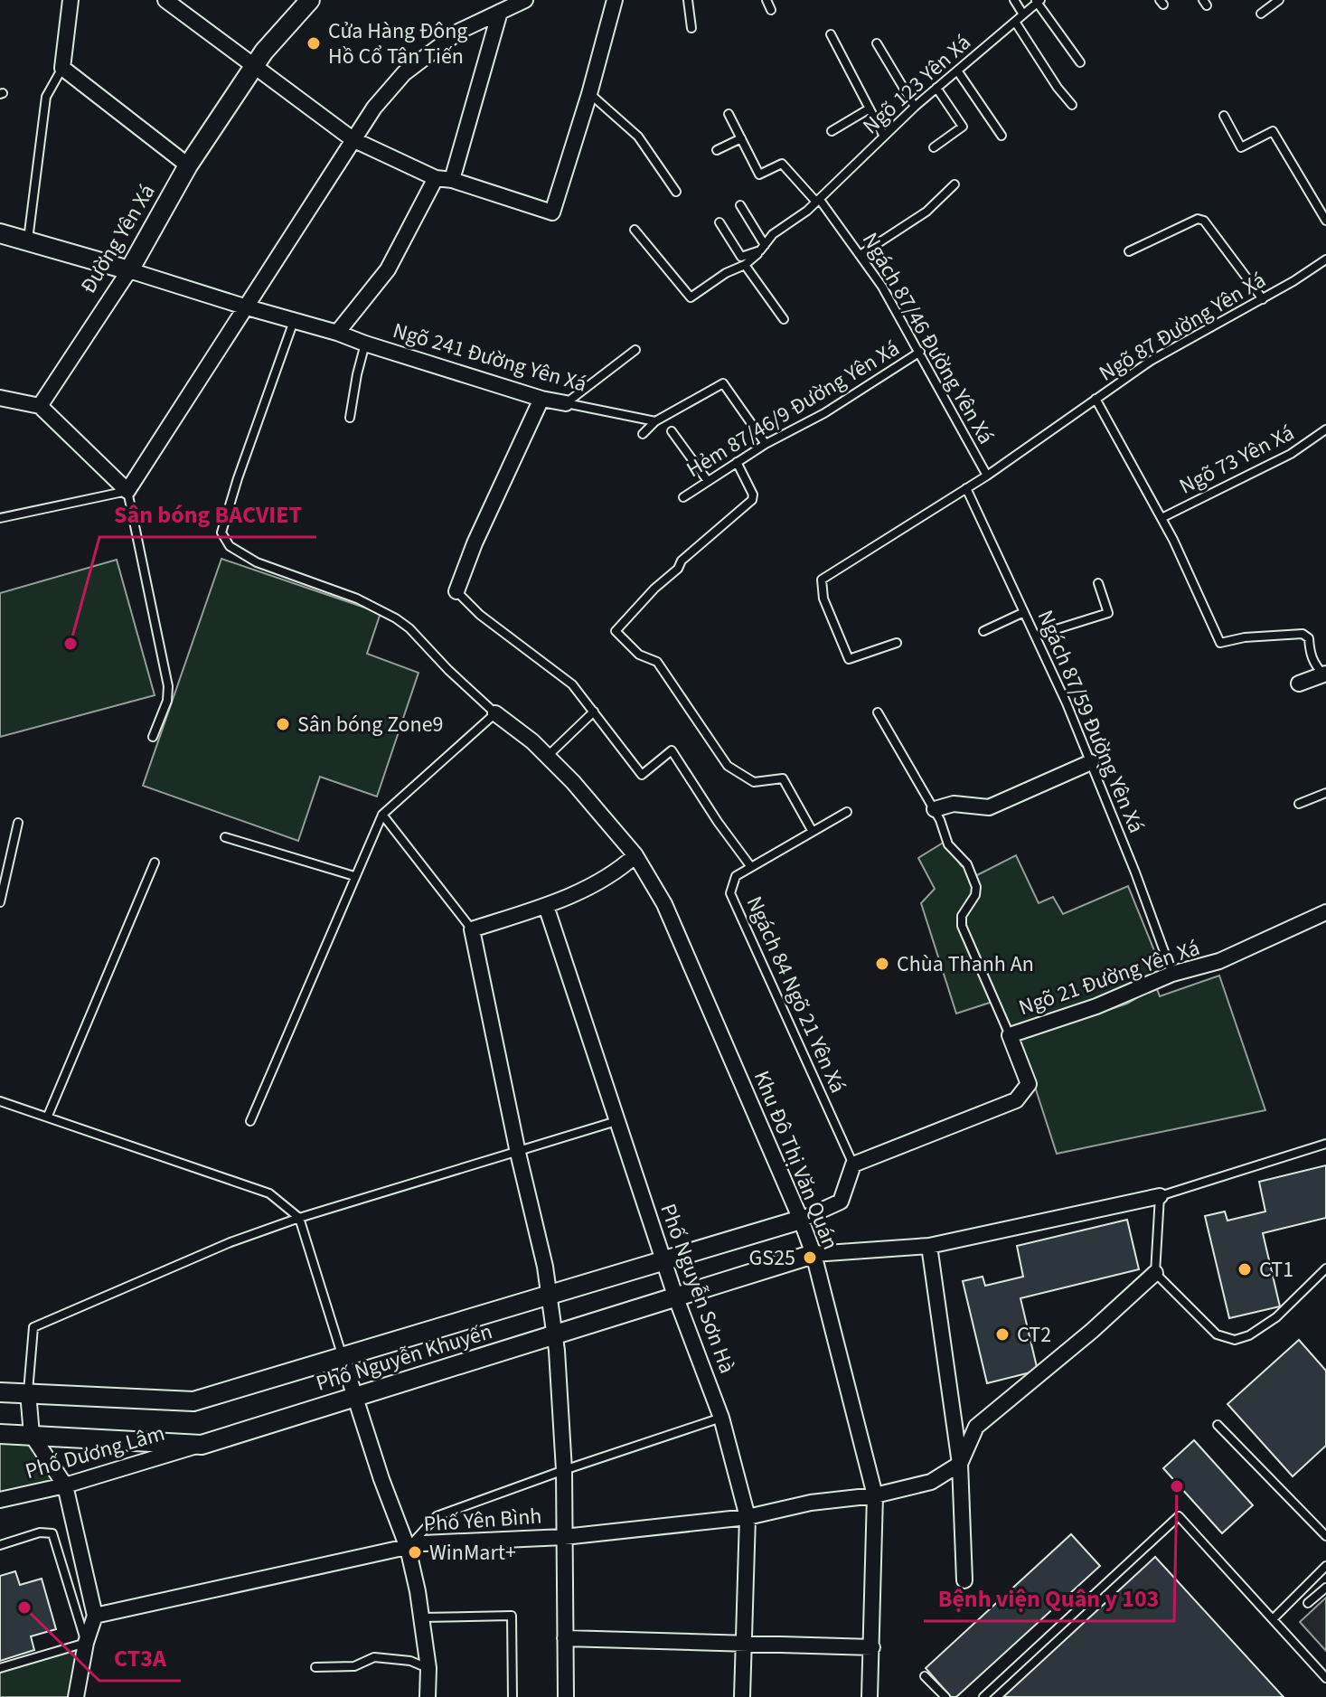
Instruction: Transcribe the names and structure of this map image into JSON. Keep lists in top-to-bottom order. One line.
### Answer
{"streets":{"street":["Đường Yên Xá","Ngõ 241 Đường Yên Xá","Ngõ 21 Đường Yên Xá","Khu Đô Thị Văn Quán","Phố Nguyễn Sơn Hà","Phố Nguyễn Khuyến","Phố Dương Lâm","Phố Yên Bình"],"lane":["Ngõ 123 Yên Xá","Ngõ 87 Đường Yên Xá","Ngách 87/46 Đường Yên Xá","Hẻm 87/46/9 Đường Yên Xá","Ngõ 73 Yên Xá","Ngách 87/59 Đường Yên Xá","Ngách 84 Ngõ 21 Yên Xá"]},"crossings":[["Ngõ 123 Yên Xá","Ngách 87/46 Đường Yên Xá"],["Đường Yên Xá","Ngõ 241 Đường Yên Xá"],["Ngõ 87 Đường Yên Xá","Ngách 87/46 Đường Yên Xá"],["Ngõ 87 Đường Yên Xá","Ngách 87/59 Đường Yên Xá"],["Ngách 87/46 Đường Yên Xá","Hẻm 87/46/9 Đường Yên Xá"],["Ngách 87/59 Đường Yên Xá","Ngõ 21 Đường Yên Xá"],["Ngõ 21 Đường Yên Xá","Ngách 84 Ngõ 21 Yên Xá"],["Khu Đô Thị Văn Quán","Phố Nguyễn Khuyến"],["Khu Đô Thị Văn Quán","Phố Yên Bình"],["Phố Nguyễn Sơn Hà","Phố Nguyễn Khuyến"],["Phố Nguyễn Sơn Hà","Phố Yên Bình"],["Phố Nguyễn Khuyến","Phố Dương Lâm"]],"places":["Cửa Hàng Đông Hồ Cổ Tân Tiến","Sân bóng BACVIET","Sân bóng Zone9","Chùa Thanh An","GS25","CT1","CT2","Bệnh viện Quân y 103","WinMart+","CT3A"]}
